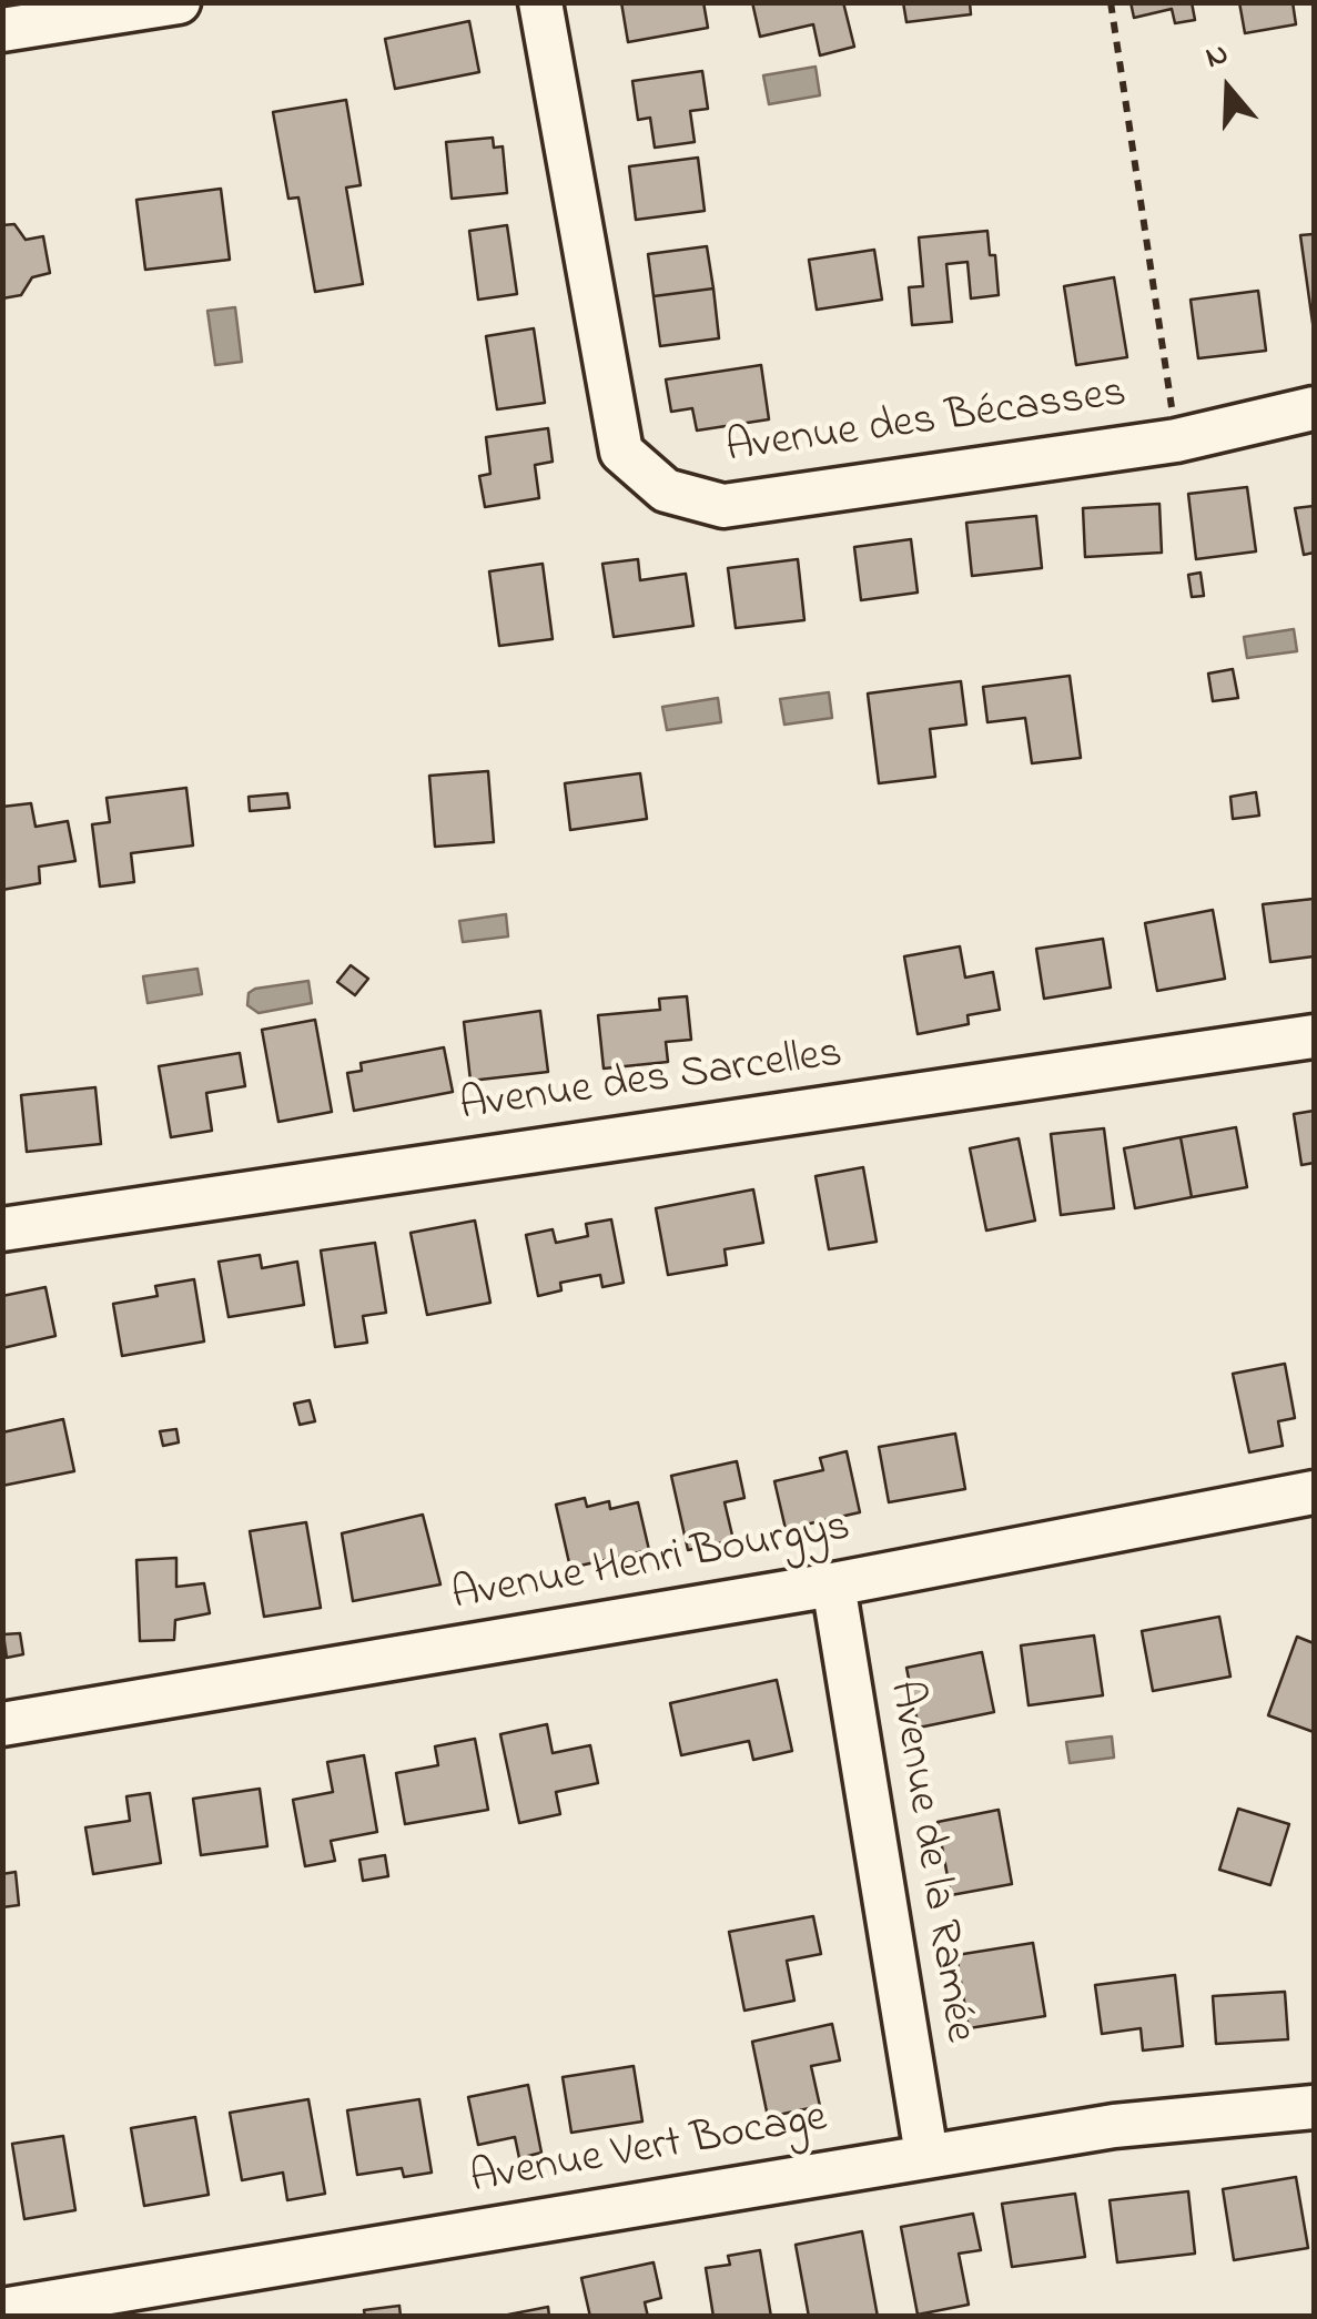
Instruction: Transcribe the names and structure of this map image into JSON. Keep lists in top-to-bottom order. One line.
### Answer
{"streets":{"street":["Avenue des Bécasses","Avenue des Sarcelles","Avenue Henri Bourgys","Avenue de la Ramée","Avenue Vert Bocage"]},"crossings":[["Avenue Henri Bourgys","Avenue de la Ramée"],["Avenue de la Ramée","Avenue Vert Bocage"]],"north":"top"}
